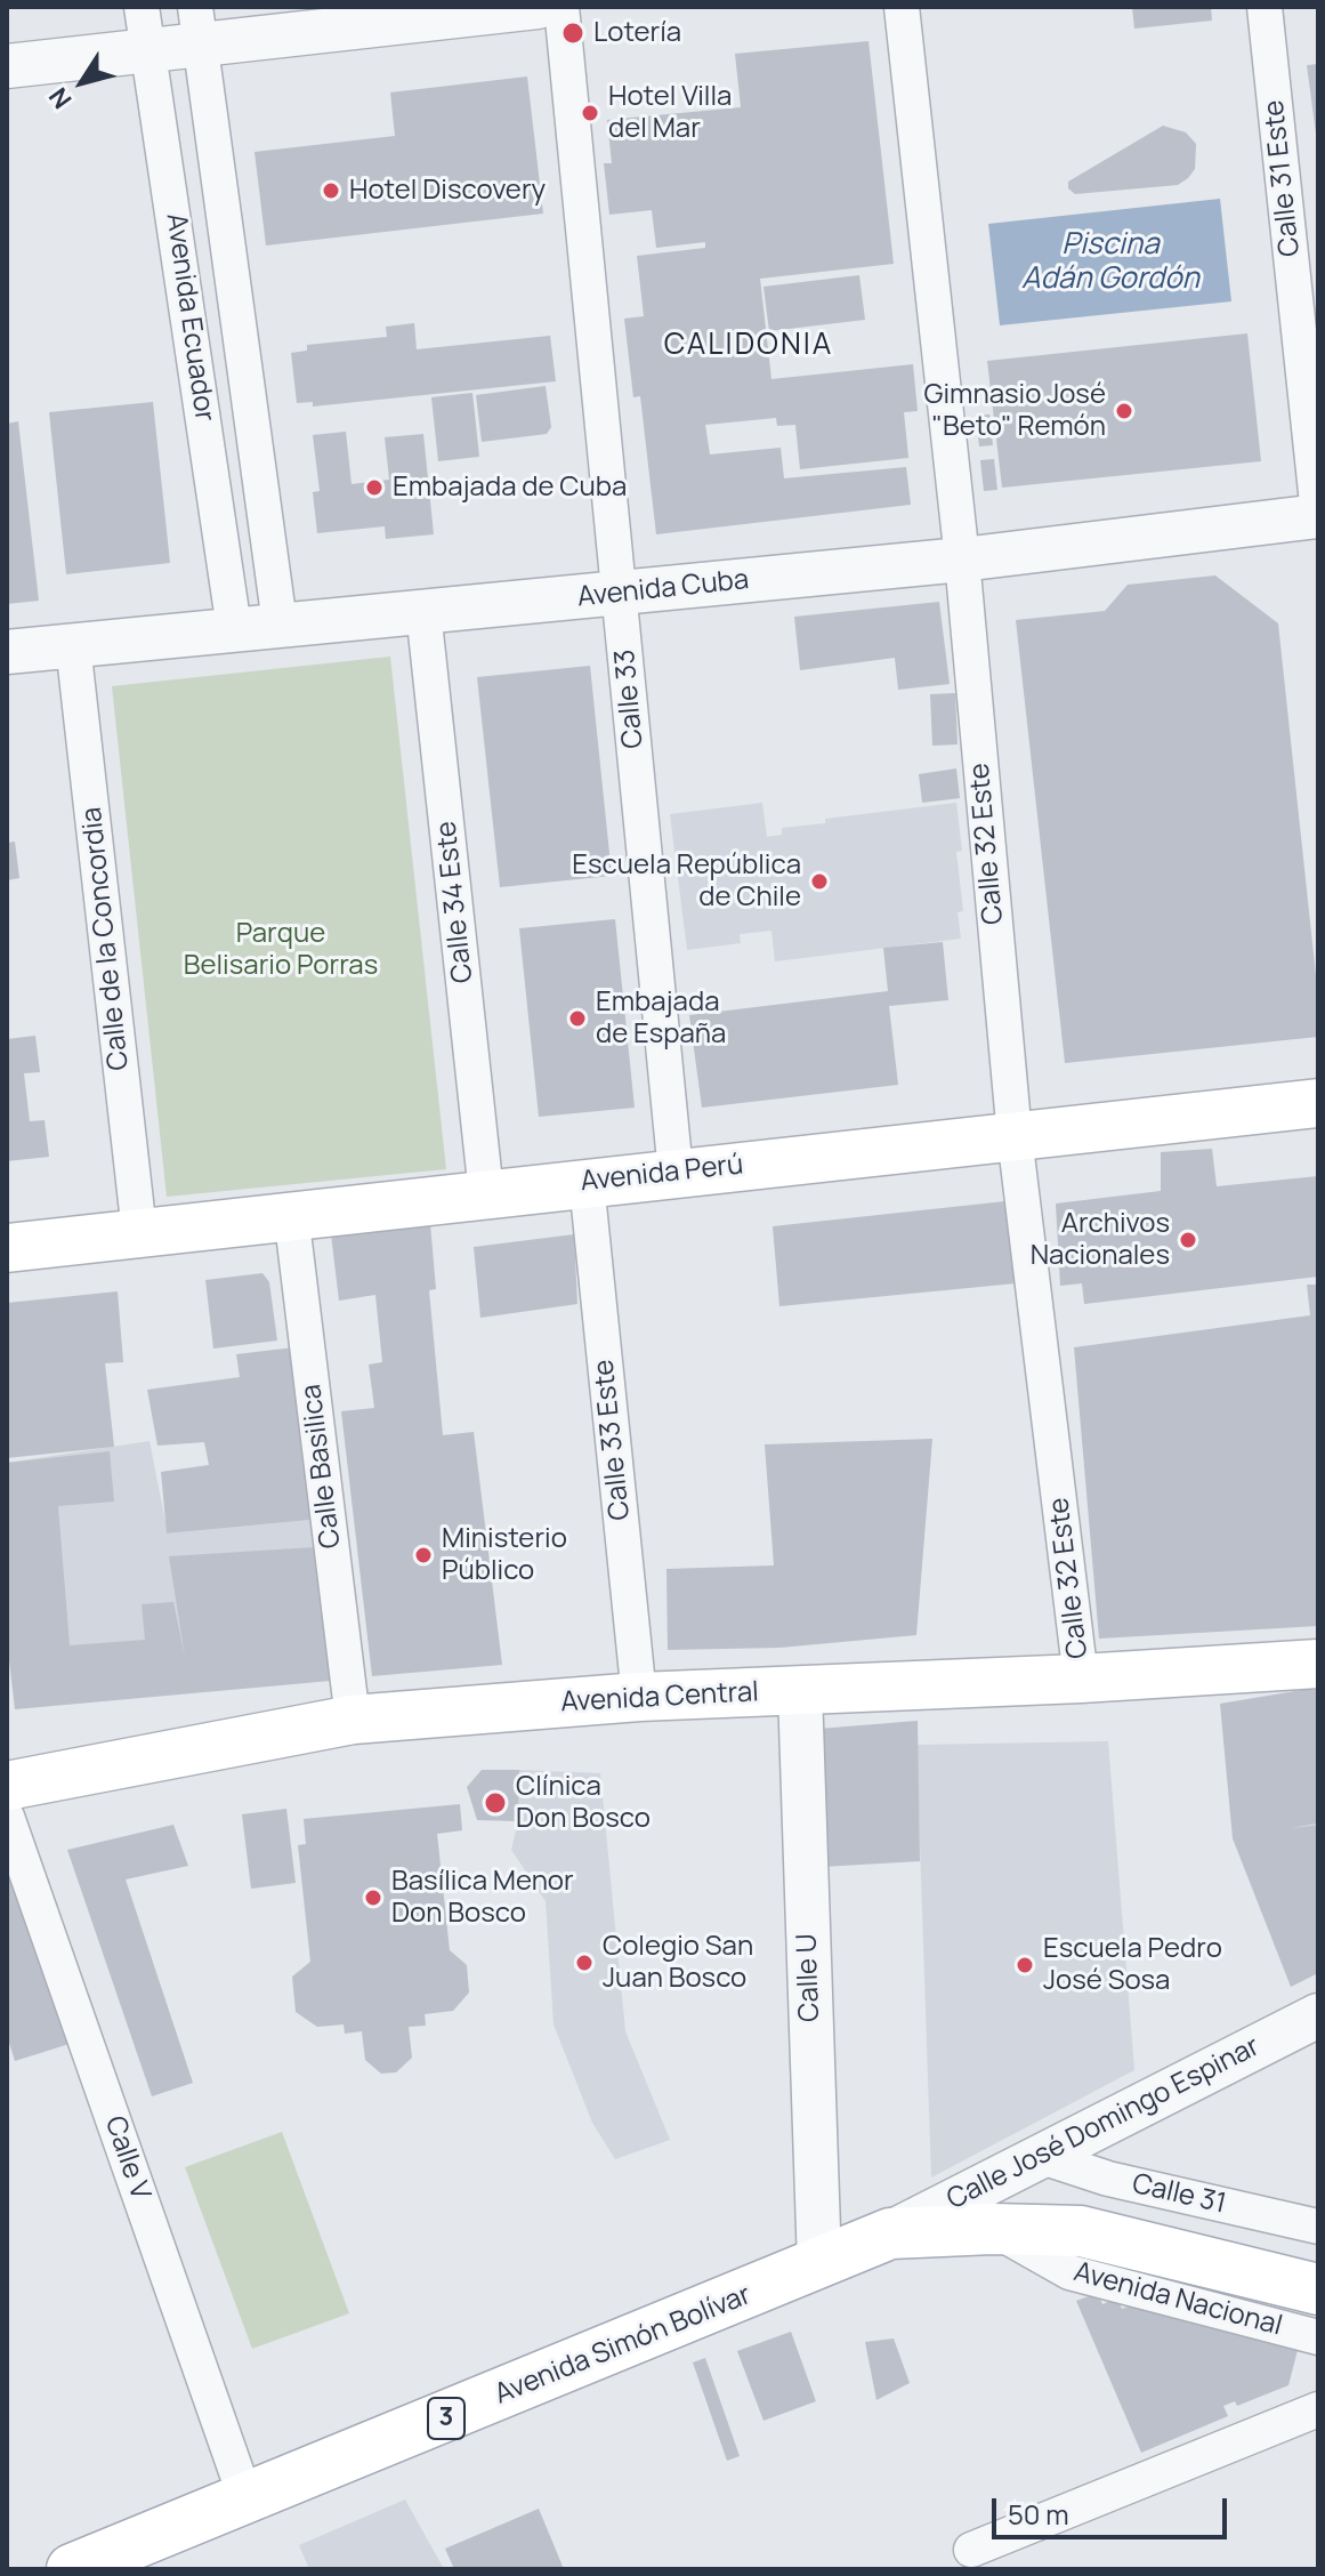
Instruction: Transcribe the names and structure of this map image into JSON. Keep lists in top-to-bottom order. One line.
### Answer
{"streets":{"main road":["Avenida Perú","Avenida Central","Avenida Nacional","Avenida Simón Bolívar","3"],"street":["Calle 31 Este","Avenida Ecuador","Avenida Cuba","Calle 33","Calle 32 Este","Calle 34 Este","Calle de la Concordia","Calle 33 Este","Calle Basilica","Calle U","Calle José Domingo Espinar","Calle V","Calle 31"]},"crossings":[["Calle 31 Este","Avenida Cuba"],["Avenida Ecuador","Avenida Cuba"],["Avenida Cuba","Calle 33"],["Avenida Cuba","Calle 32 Este"],["Avenida Cuba","Calle 34 Este"],["Avenida Cuba","Calle de la Concordia"],["Calle 33","Avenida Perú"],["Calle 32 Este","Avenida Perú"],["Calle 32 Este","Avenida Central"],["Calle 34 Este","Avenida Perú"],["Calle de la Concordia","Avenida Perú"],["Avenida Perú","Calle 33 Este"],["Avenida Perú","Calle Basilica"],["Calle 33 Este","Avenida Central"],["Calle Basilica","Avenida Central"],["Avenida Central","Calle U"],["Calle U","Avenida Nacional"],["Calle U","Avenida Simón Bolívar"],["Calle José Domingo Espinar","Calle 31"],["Calle José Domingo Espinar","Avenida Nacional"],["Calle V","Avenida Simón Bolívar"],["Avenida Nacional","Avenida Simón Bolívar"]],"districts":["CALIDONIA"],"water":["Piscina Adán Gordón"],"parks":["Parque Belisario Porras"],"places":["Lotería","Hotel Villa del Mar","Hotel Discovery","Gimnasio José \"Beto\" Remón","Embajada de Cuba","Escuela República de Chile","Embajada de España","Archivos Nacionales","Ministerio Público","Clínica Don Bosco","Basílica Menor Don Bosco","Colegio San Juan Bosco","Escuela Pedro José Sosa"],"scale_bar":"50 m","north":"bottom left"}
